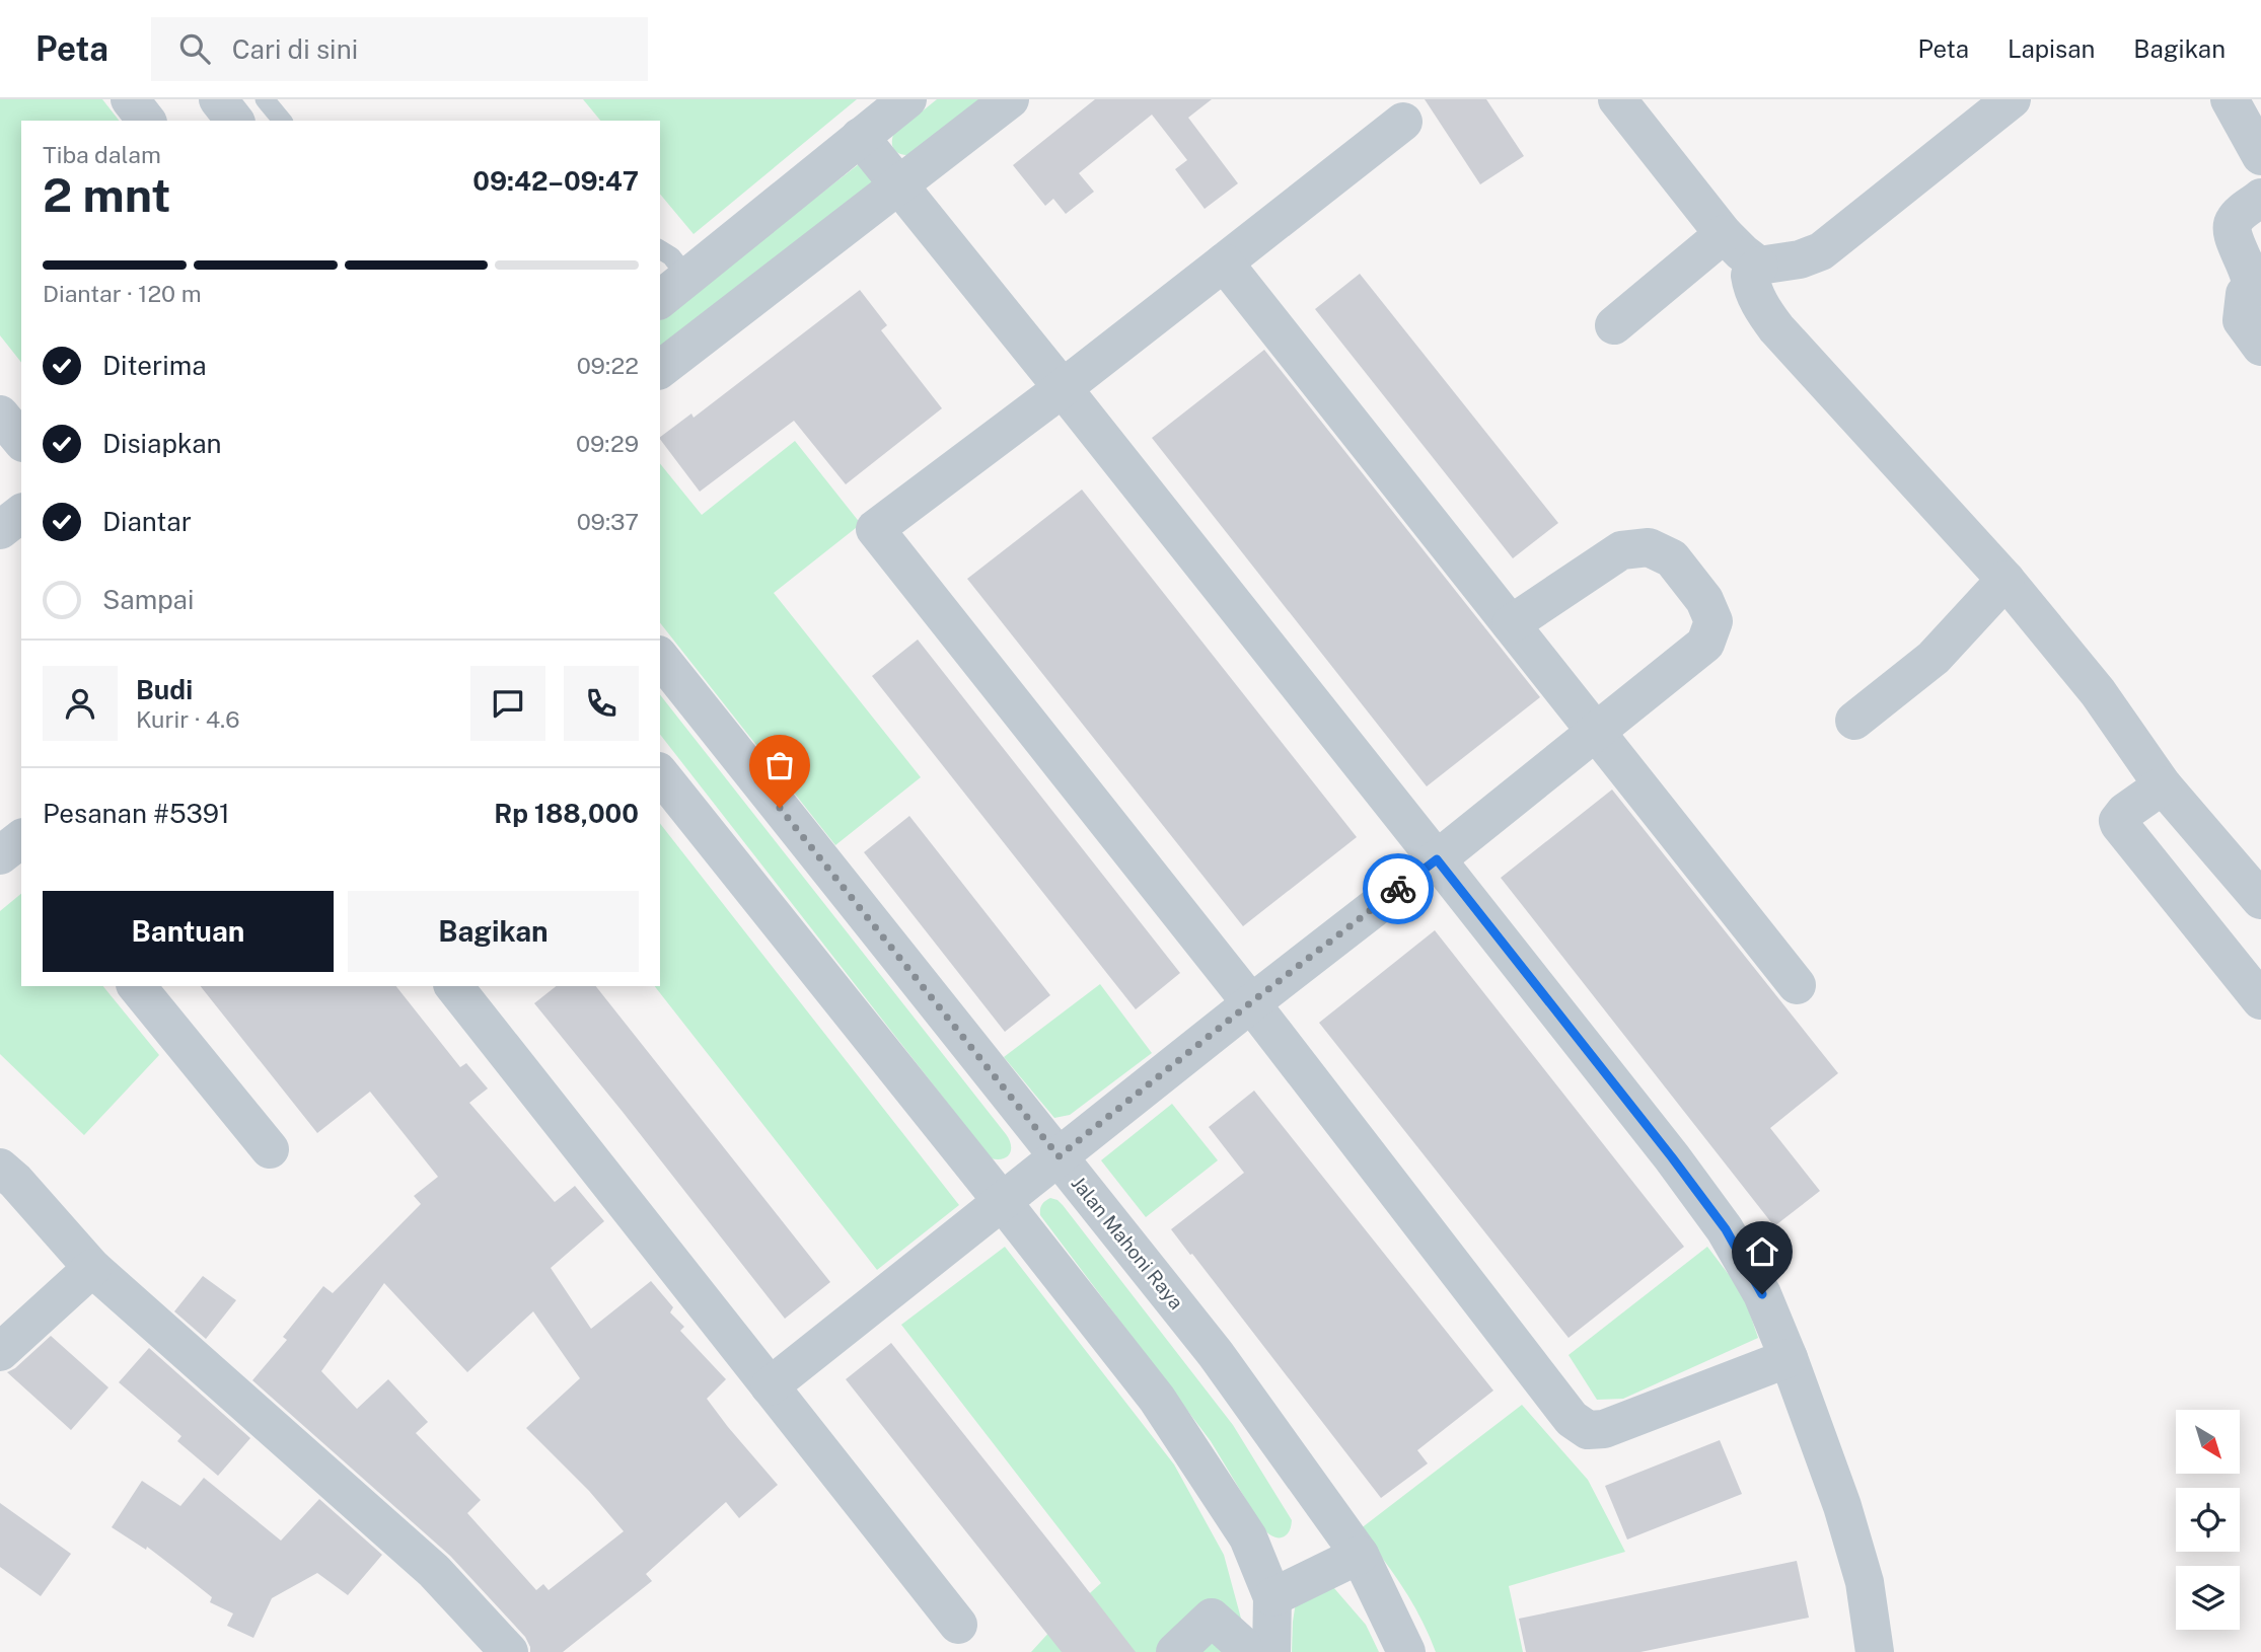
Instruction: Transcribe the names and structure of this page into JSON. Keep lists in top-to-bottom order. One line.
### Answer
{"streets":{"street":["Jalan Mahoni Raya"]},"north":"bottom right","page":{"header":"Peta","search":"Cari di sini","nav":["Peta","Lapisan","Bagikan"],"heading":["2 mnt","Tiba dalam","09:42–09:47"],"panel":["Budi","Kurir · 4.6","Pesanan #5391","Rp 188,000"],"bar":"Diantar · 120 m","list":[["Diterima","09:22"],["Disiapkan","09:29"],["Diantar","09:37"],"Sampai"],"buttons":["Bantuan","Bagikan"]}}
